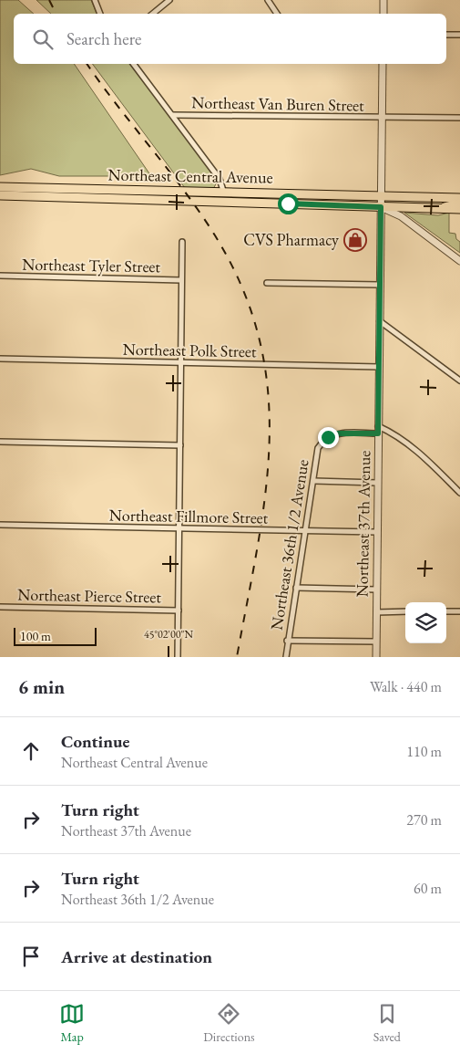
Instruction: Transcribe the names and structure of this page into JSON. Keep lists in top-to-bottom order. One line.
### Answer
{"streets":{"main road":["Northeast Central Avenue"],"street":["Northeast Van Buren Street","Northeast Tyler Street","Northeast Polk Street","Northeast Fillmore Street","Northeast 37th Avenue","Northeast 36th 1/2 Avenue","Northeast Pierce Street"]},"crossings":[["Northeast Van Buren Street","Northeast 37th Avenue"],["Northeast Central Avenue","Northeast 37th Avenue"],["Northeast Polk Street","Northeast 37th Avenue"],["Northeast Fillmore Street","Northeast 37th Avenue"],["Northeast Fillmore Street","Northeast 36th 1/2 Avenue"],["Northeast 37th Avenue","Northeast 36th 1/2 Avenue"]],"places":{"shop":["CVS Pharmacy"]},"scale_bar":"100 m","page":{"search":"Search here","scale":"100 m","heading":["6 min","Walk · 440 m"],"list":[["Continue","Northeast Central Avenue","110 m"],["Turn right","Northeast 37th Avenue","270 m"],["Turn right","Northeast 36th 1/2 Avenue","60 m"],"Arrive at destination"],"nav":["Map","Directions","Saved"]},"coordinates":["45°02'00\"N"]}
